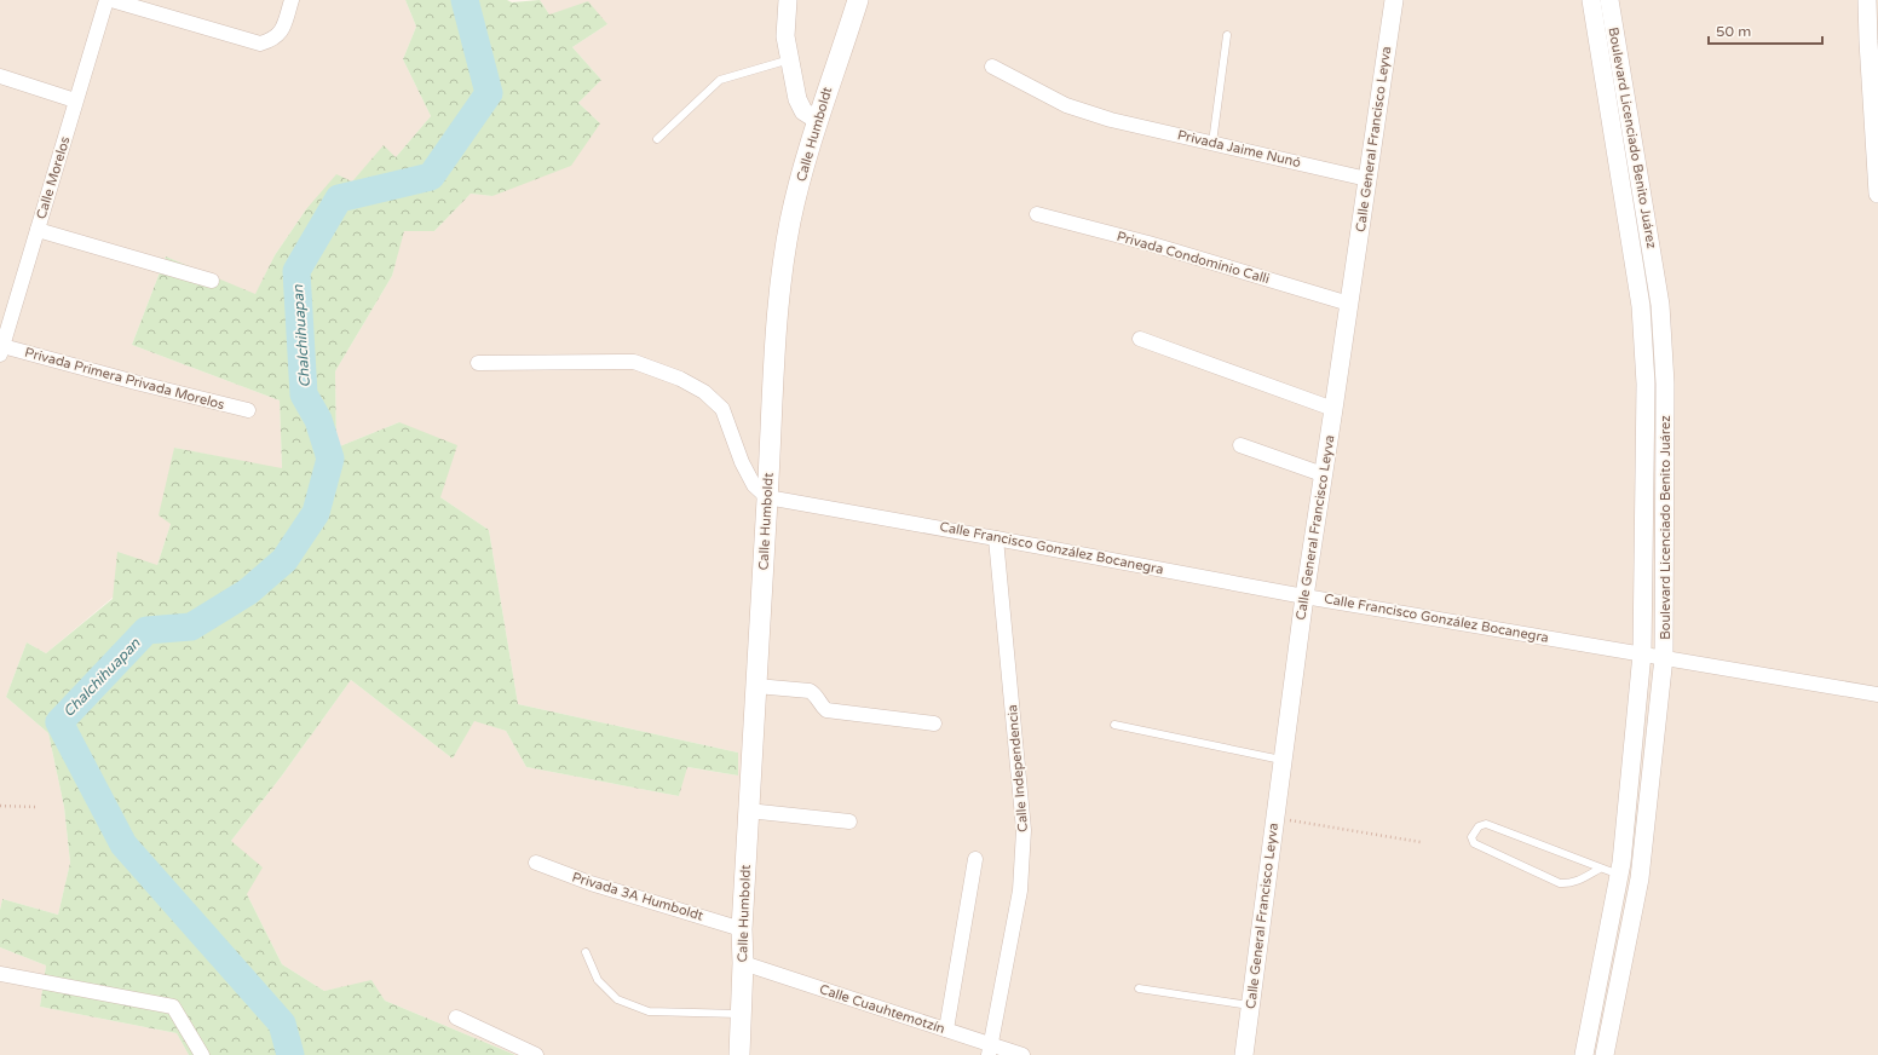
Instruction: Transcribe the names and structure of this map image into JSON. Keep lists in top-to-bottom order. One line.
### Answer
{"streets":{"main road":["Calle Humboldt"],"street":["Boulevard Licenciado Benito Juárez","Calle General Francisco Leyva","Privada Jaime Nunó","Calle Morelos","Privada Condominio Calli","Privada Primera Privada Morelos","Calle Francisco González Bocanegra","Calle Independencia","Privada 3A Humboldt","Calle Cuauhtemotzín"]},"crossings":[["Calle Humboldt","Calle Francisco González Bocanegra"],["Calle Humboldt","Privada 3A Humboldt"],["Calle Humboldt","Calle Cuauhtemotzín"],["Boulevard Licenciado Benito Juárez","Calle Francisco González Bocanegra"],["Calle General Francisco Leyva","Privada Jaime Nunó"],["Calle General Francisco Leyva","Privada Condominio Calli"],["Calle General Francisco Leyva","Calle Francisco González Bocanegra"],["Calle Morelos","Privada Primera Privada Morelos"],["Calle Francisco González Bocanegra","Calle Independencia"],["Calle Independencia","Calle Cuauhtemotzín"]],"water":["Chalchihuapan"],"scale_bar":"50 m"}
